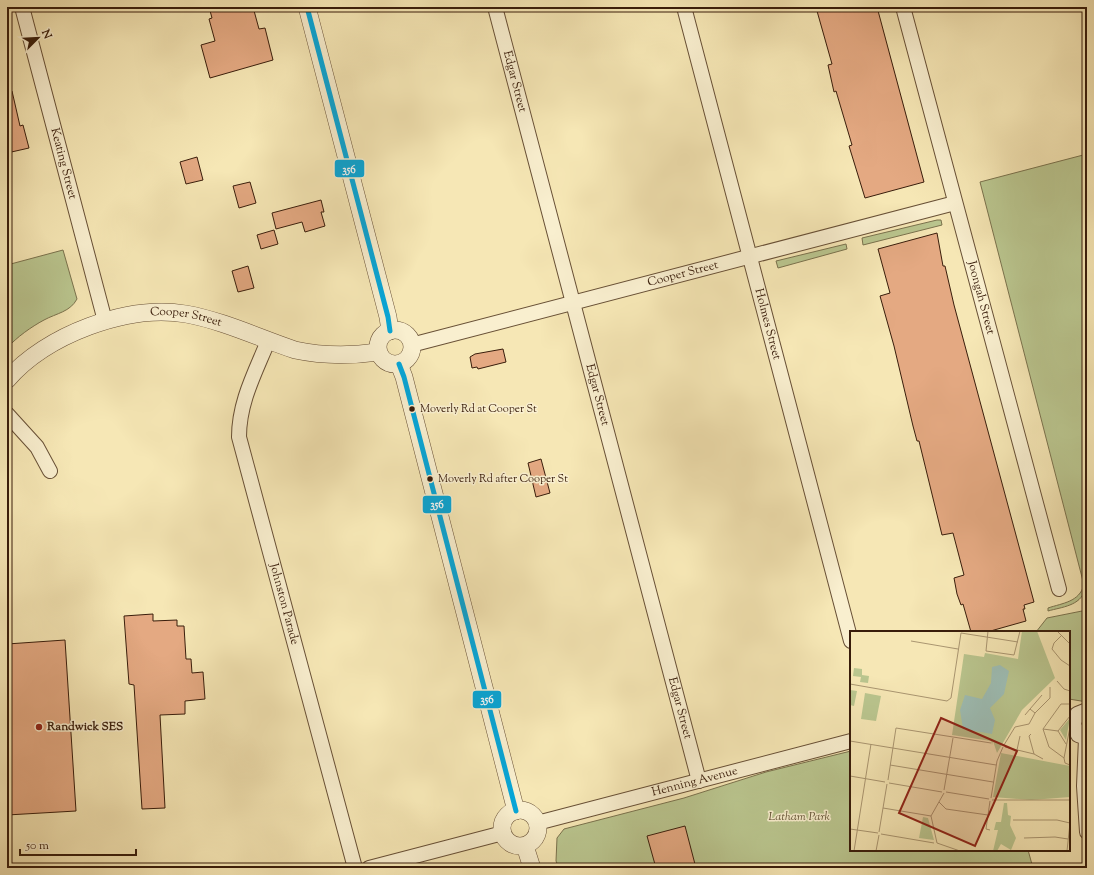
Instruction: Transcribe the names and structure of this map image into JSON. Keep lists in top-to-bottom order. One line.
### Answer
{"streets":{"street":["Edgar Street","Keating Street","Cooper Street","Joongah Street","Holmes Street","Johnston Parade","Henning Avenue"]},"crossings":[["Edgar Street","Cooper Street"],["Edgar Street","Henning Avenue"],["Keating Street","Cooper Street"],["Cooper Street","Joongah Street"],["Cooper Street","Holmes Street"],["Cooper Street","Johnston Parade"]],"parks":["Latham Park"],"places":["Moverly Rd at Cooper St","Moverly Rd after Cooper St","Randwick SES"],"lines":["transit line 356"],"scale_bar":"50 m","north":"top right"}
